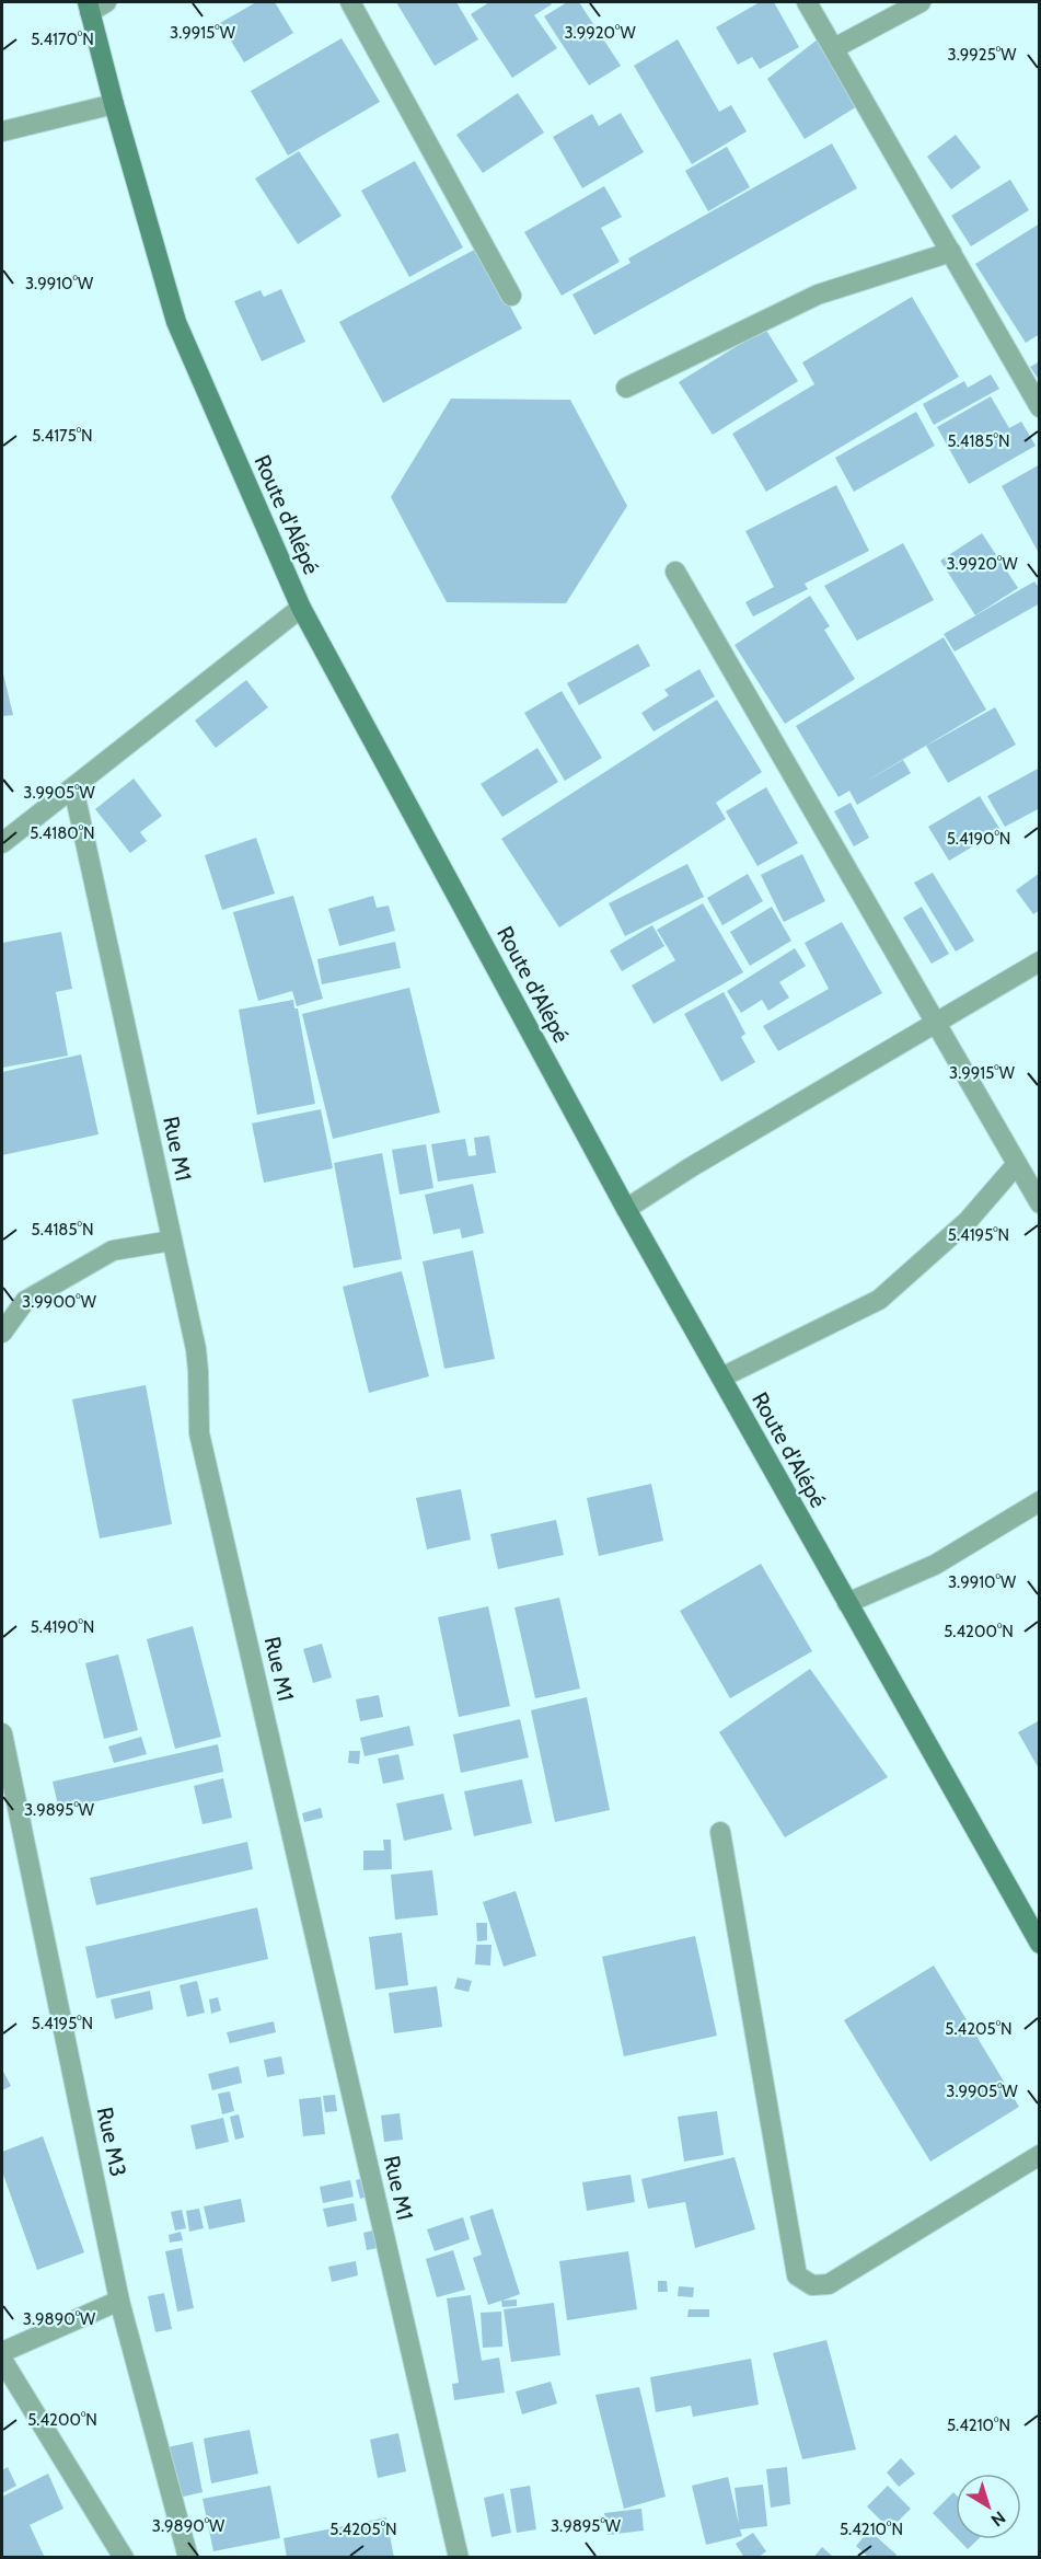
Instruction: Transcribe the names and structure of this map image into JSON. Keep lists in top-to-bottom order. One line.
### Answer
{"streets":{"main road":["Route d'Alépé"],"street":["Rue M1","Rue M3"]},"north":"bottom right","coordinates":["3.9915°W","3.9920°W","5.4170°N","3.9925°W","3.9910°W","5.4175°N","5.4185°N","3.9905°W","5.4180°N","5.4190°N","5.4195°N","3.9900°W","5.4200°N","3.9895°W","5.4205°N","3.9890°W","5.4210°N"]}
